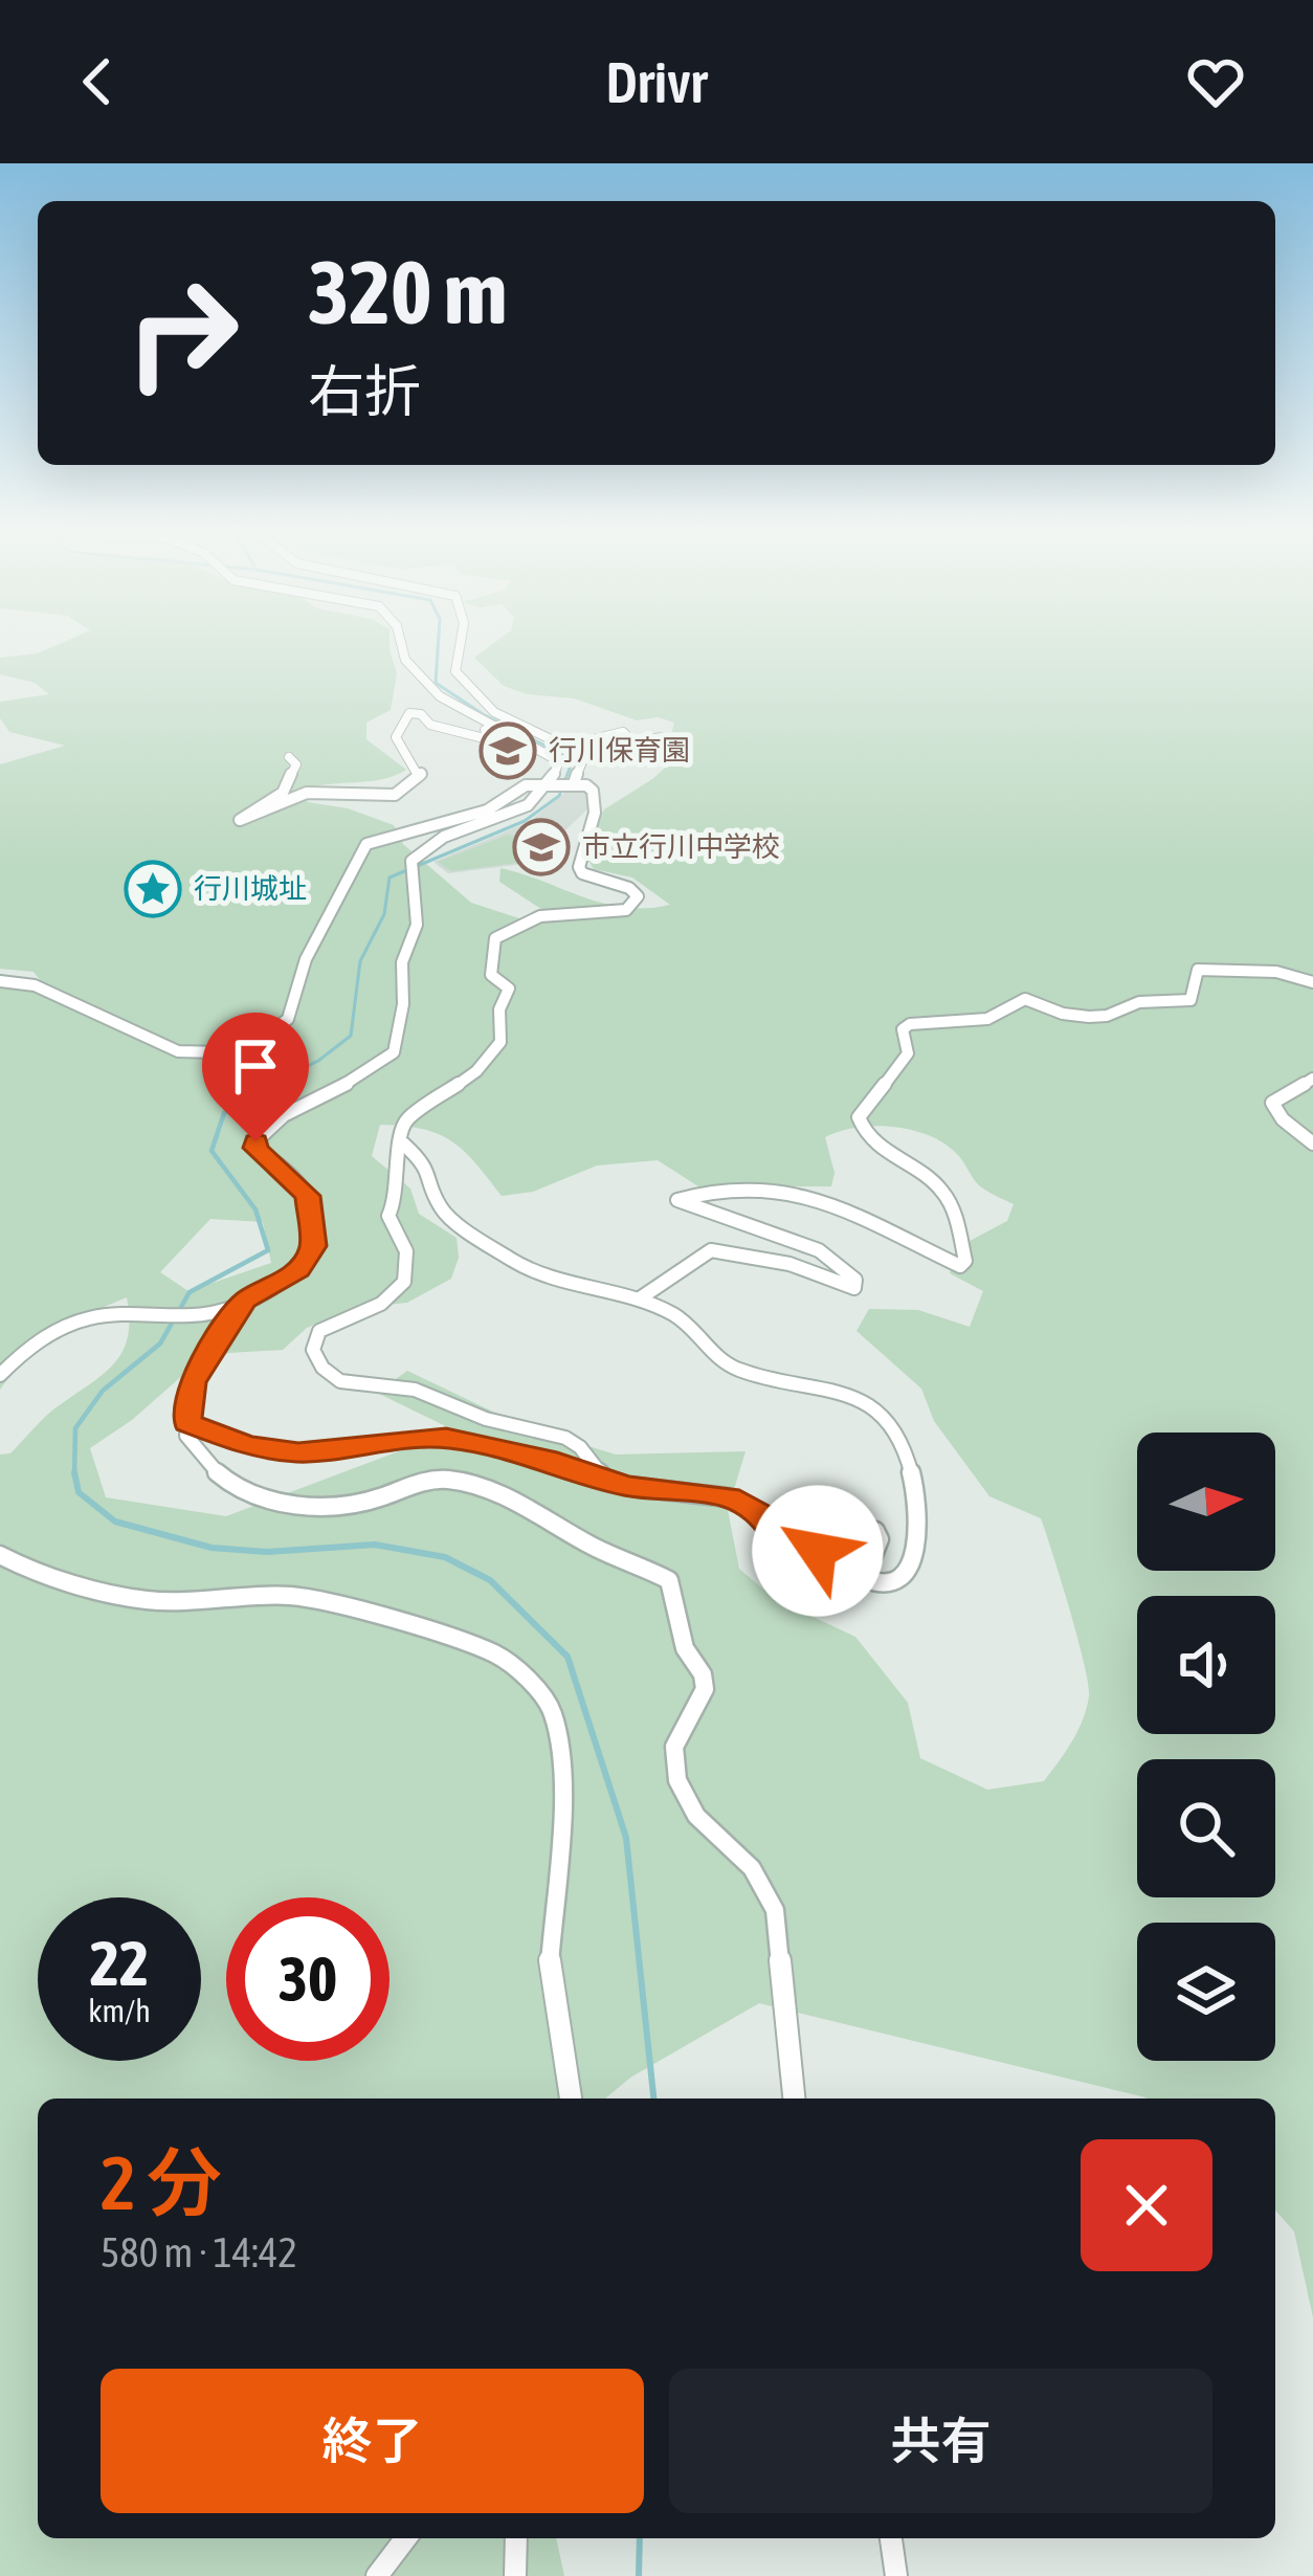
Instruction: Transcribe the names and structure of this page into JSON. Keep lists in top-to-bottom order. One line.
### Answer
{"places":{"school or university":["行川保育園","市立行川中学校"],"place":["行川城址"]},"north":"right","page":{"header":"Drivr","turn":["320 m","右折"],"speed":"22 km/h","limit":"30","heading":["2 分","580 m · 14:42"],"buttons":["終了","共有"]}}
